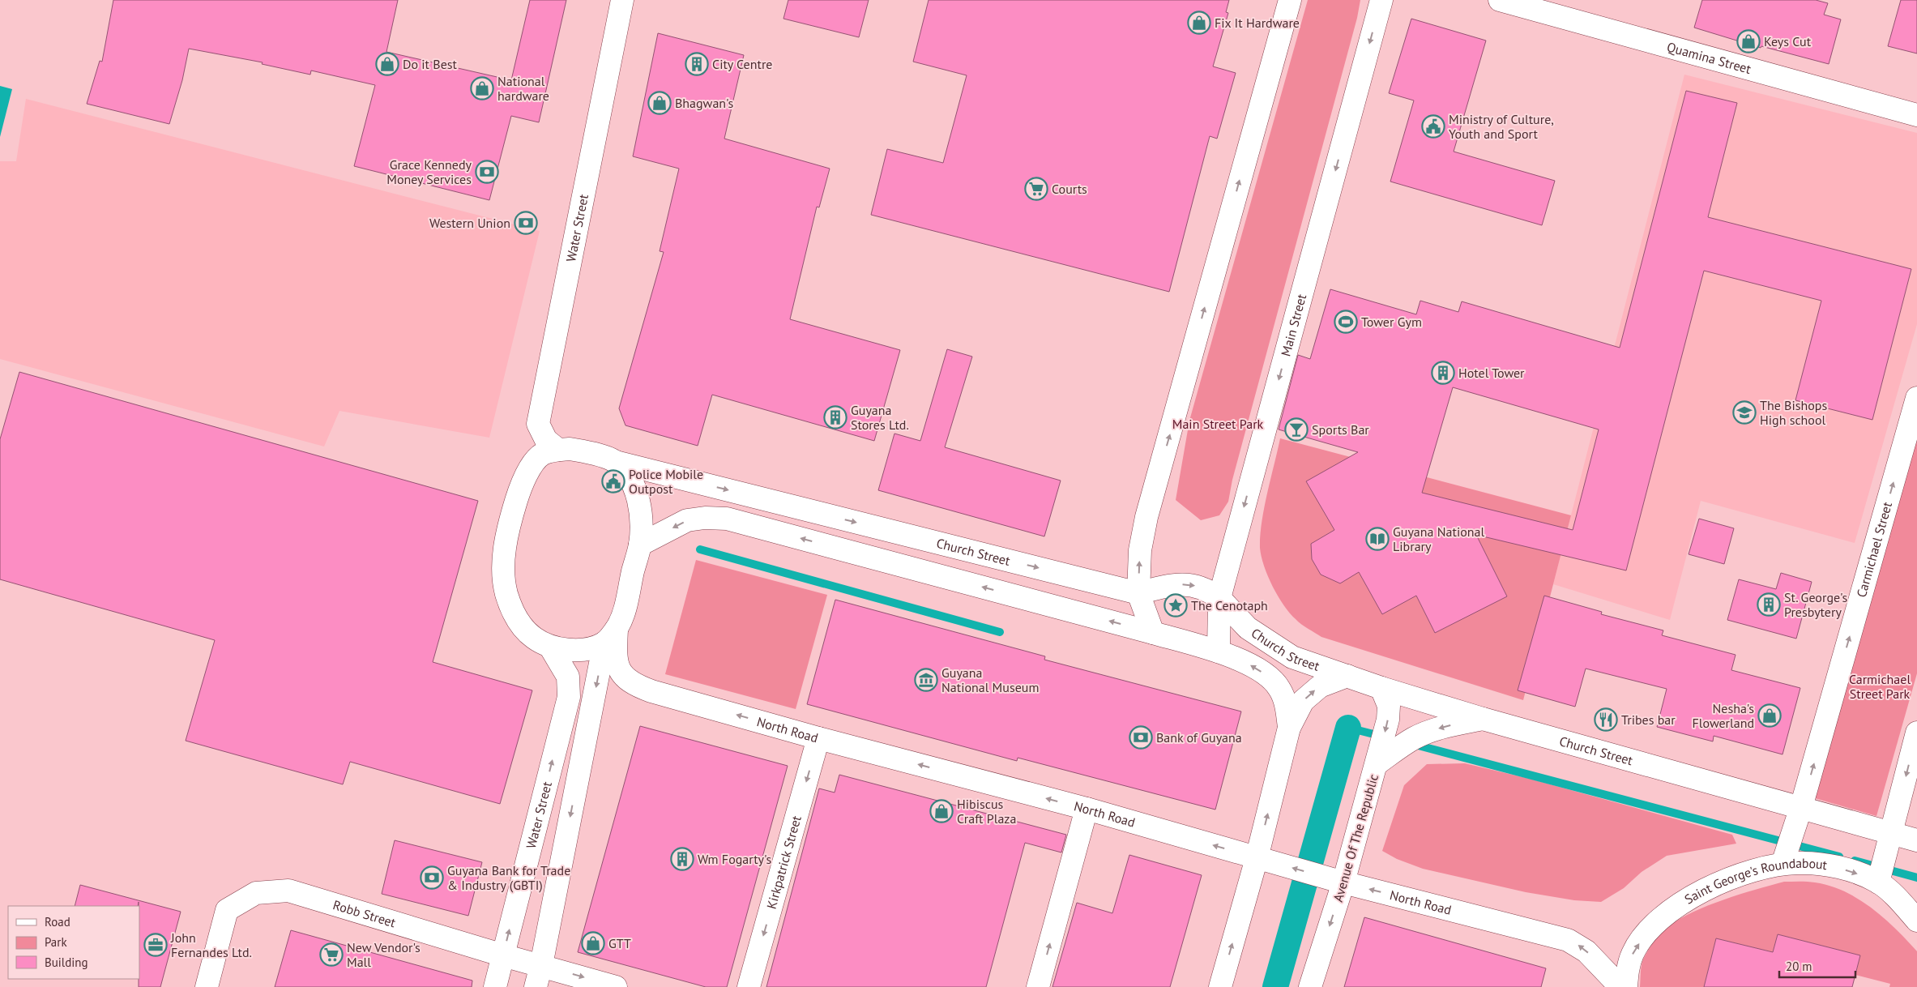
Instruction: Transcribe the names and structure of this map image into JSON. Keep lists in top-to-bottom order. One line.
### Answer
{"streets":{"street":["Quamina Street","Water Street","Main Street","Carmichael Street","Church Street","North Road","Avenue Of The Republic","Kirkpatrick Street","Saint George's Roundabout","Robb Street"]},"crossings":[["Water Street","Church Street"],["Water Street","Robb Street"],["Main Street","Church Street"],["Carmichael Street","Church Street"],["Carmichael Street","Saint George's Roundabout"],["Church Street","Avenue Of The Republic"],["North Road","Avenue Of The Republic"],["North Road","Kirkpatrick Street"]],"one_way":["Carmichael Street","Kirkpatrick Street","Saint George's Roundabout"],"parks":["Main Street Park","Carmichael Street Park"],"places":{"shop":["Fix It Hardware","Keys Cut","Do it Best","National hardware","Bhagwan's","Nesha's Flowerland","Hibiscus Craft Plaza","GTT"],"building":["City Centre","Hotel Tower","Guyana Stores Ltd.","St. George's Presbytery","Wm Fogarty's"],"public building":["Ministry of Culture, Youth and Sport","Police Mobile Outpost"],"bank":["Grace Kennedy Money Services","Western Union","Bank of Guyana","Guyana Bank for Trade & Industry (GBTI)"],"supermarket":["Courts","New Vendor's Mall"],"sports":["Tower Gym"],"school or university":["The Bishops High school"],"bar":["Sports Bar"],"library":["Guyana National Library"],"place":["The Cenotaph"],"museum":["Guyana National Museum"],"restaurant":["Tribes bar"],"office":["John Fernandes Ltd."]},"legend":["Road","Park","Building"],"scale_bar":"20 m"}
